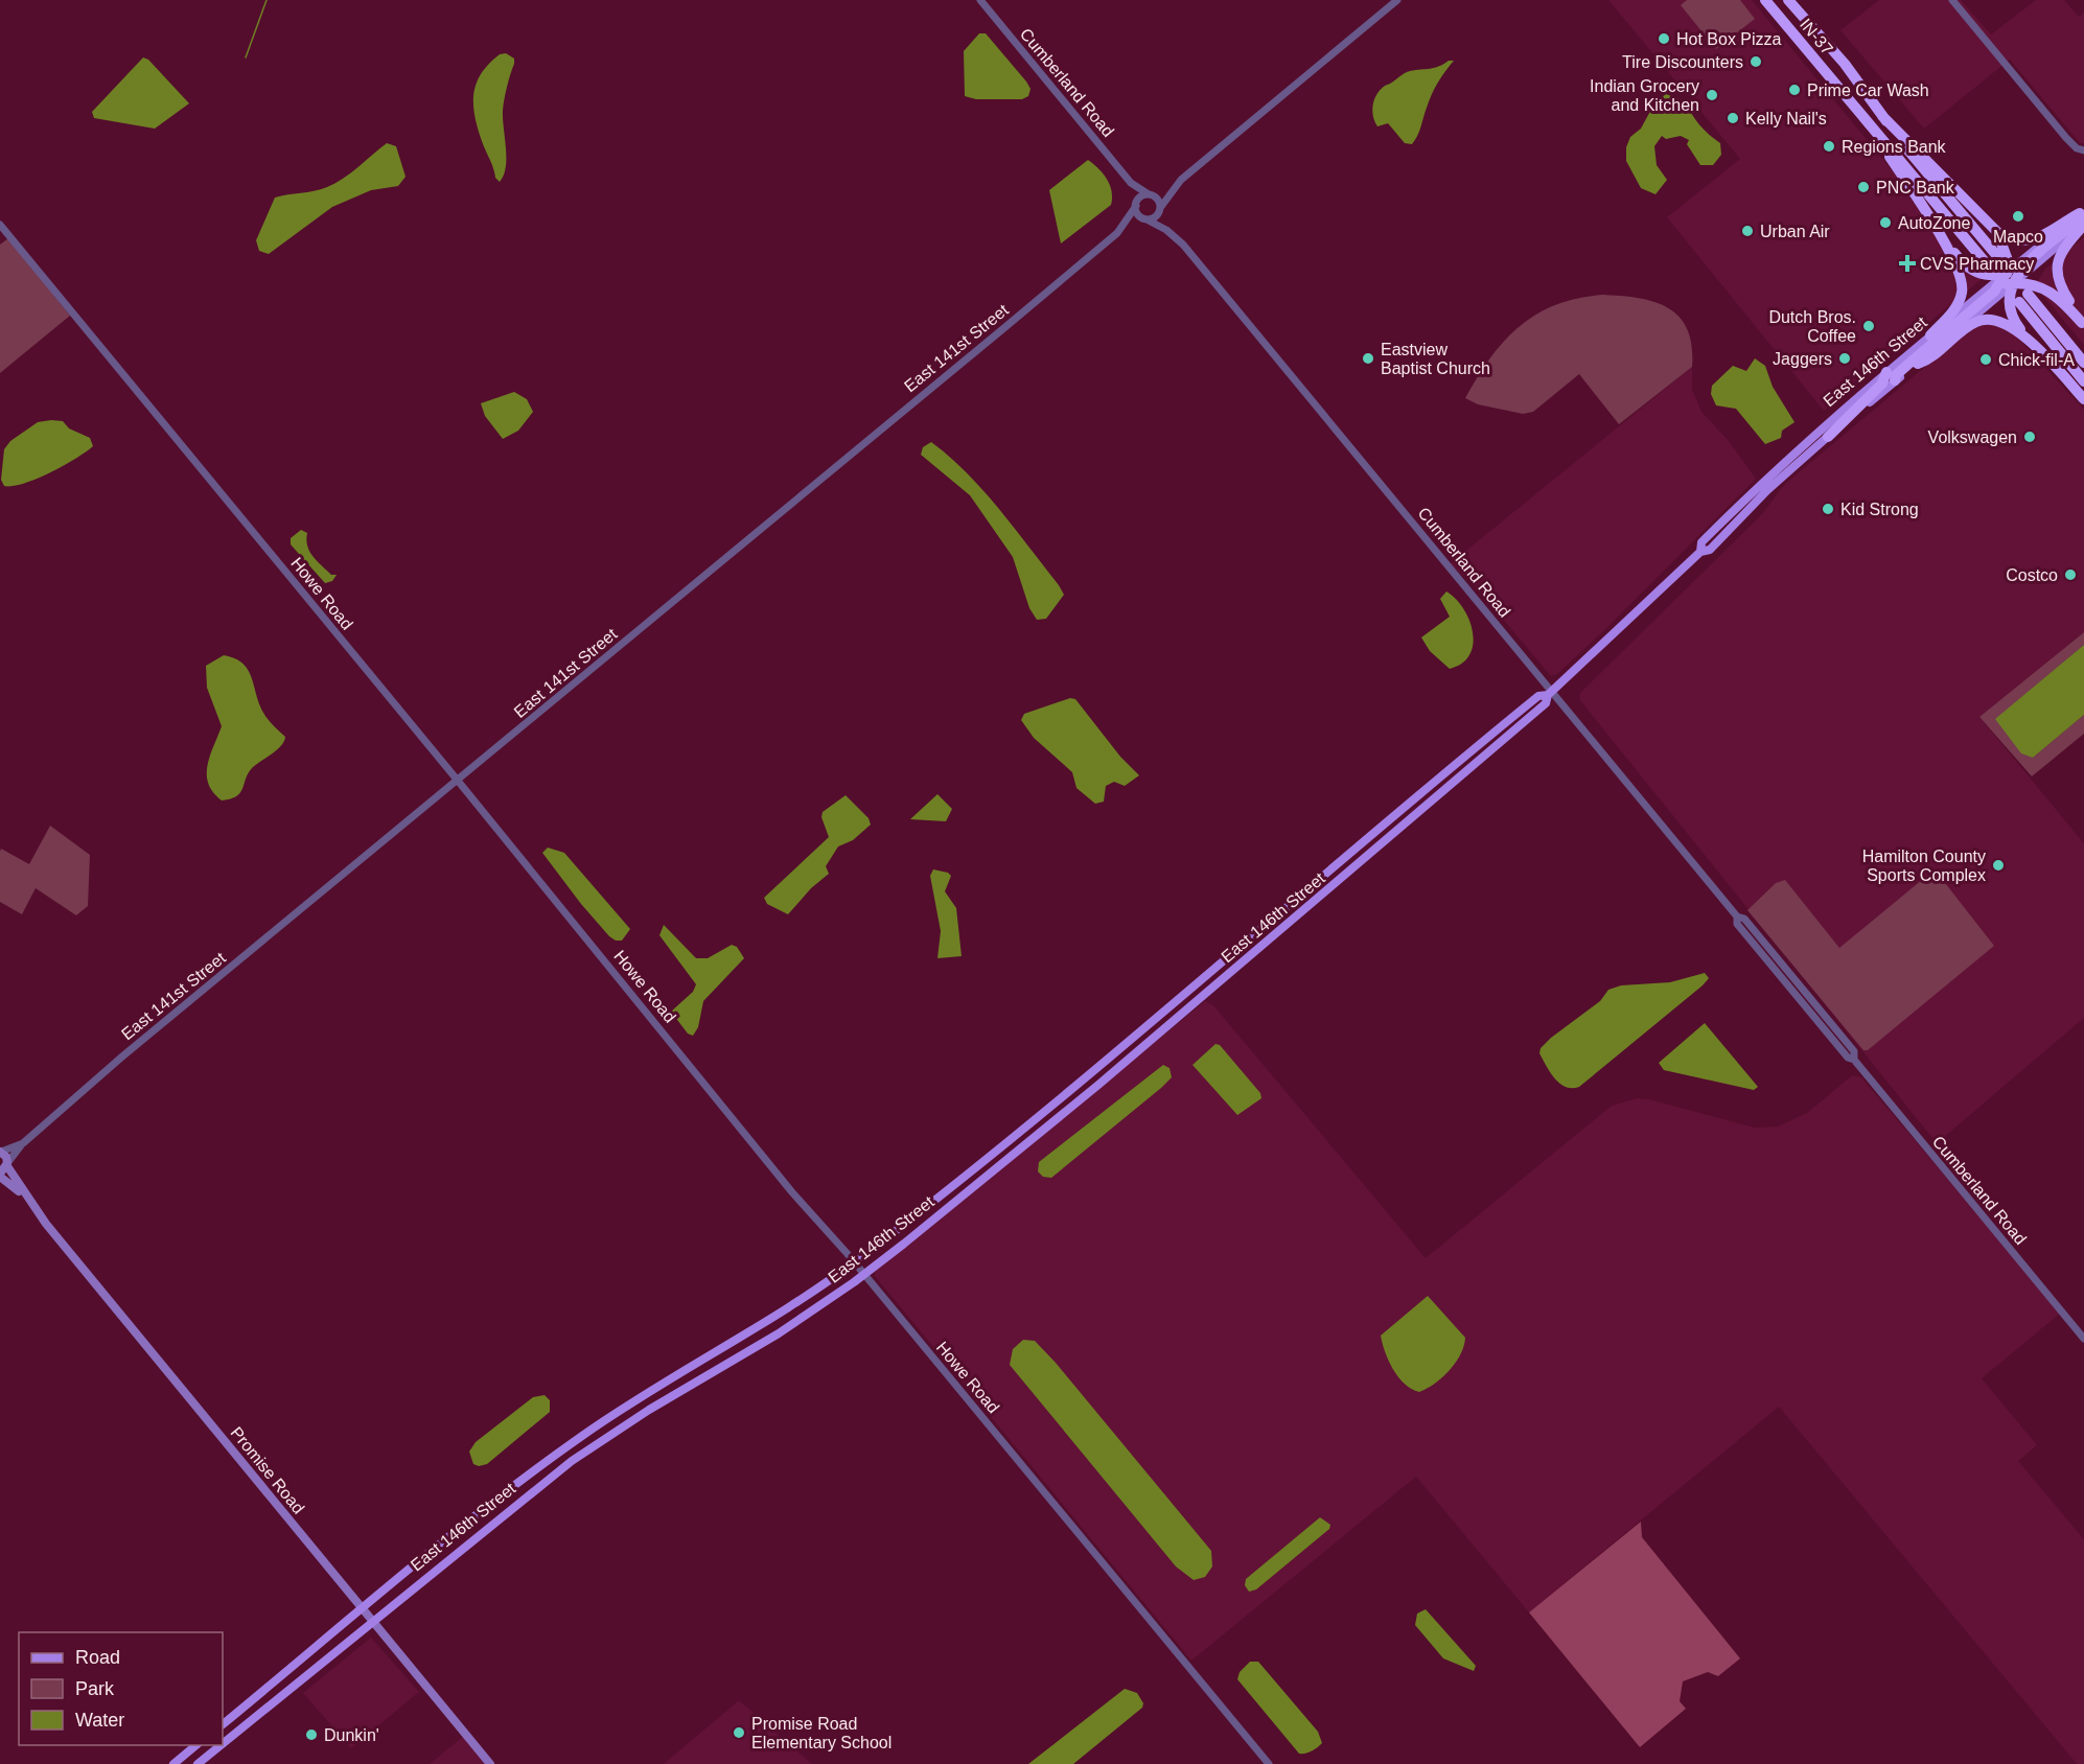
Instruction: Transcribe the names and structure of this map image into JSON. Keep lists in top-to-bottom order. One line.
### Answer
{"streets":{"highway":["IN-37"],"main road":["East 146th Street","Promise Road"],"street":["Cumberland Road","East 141st Street","Howe Road"]},"crossings":[["Cumberland Road","East 141st Street"],["Cumberland Road","East 146th Street"],["East 141st Street","Howe Road"],["East 141st Street","Promise Road"],["East 146th Street","Howe Road"],["East 146th Street","Promise Road"]],"places":{"other":["Hot Box Pizza","Tire Discounters","Prime Car Wash","Indian Grocery and Kitchen","Kelly Nail's","Regions Bank","PNC Bank","Mapco","AutoZone","Urban Air","Dutch Bros. Coffee","Eastview Baptist Church","Jaggers","Chick-fil-A","Volkswagen","Kid Strong","Costco","Hamilton County Sports Complex","Promise Road Elementary School","Dunkin'"],"health":["CVS Pharmacy"]},"legend":["Road","Park","Water"]}
